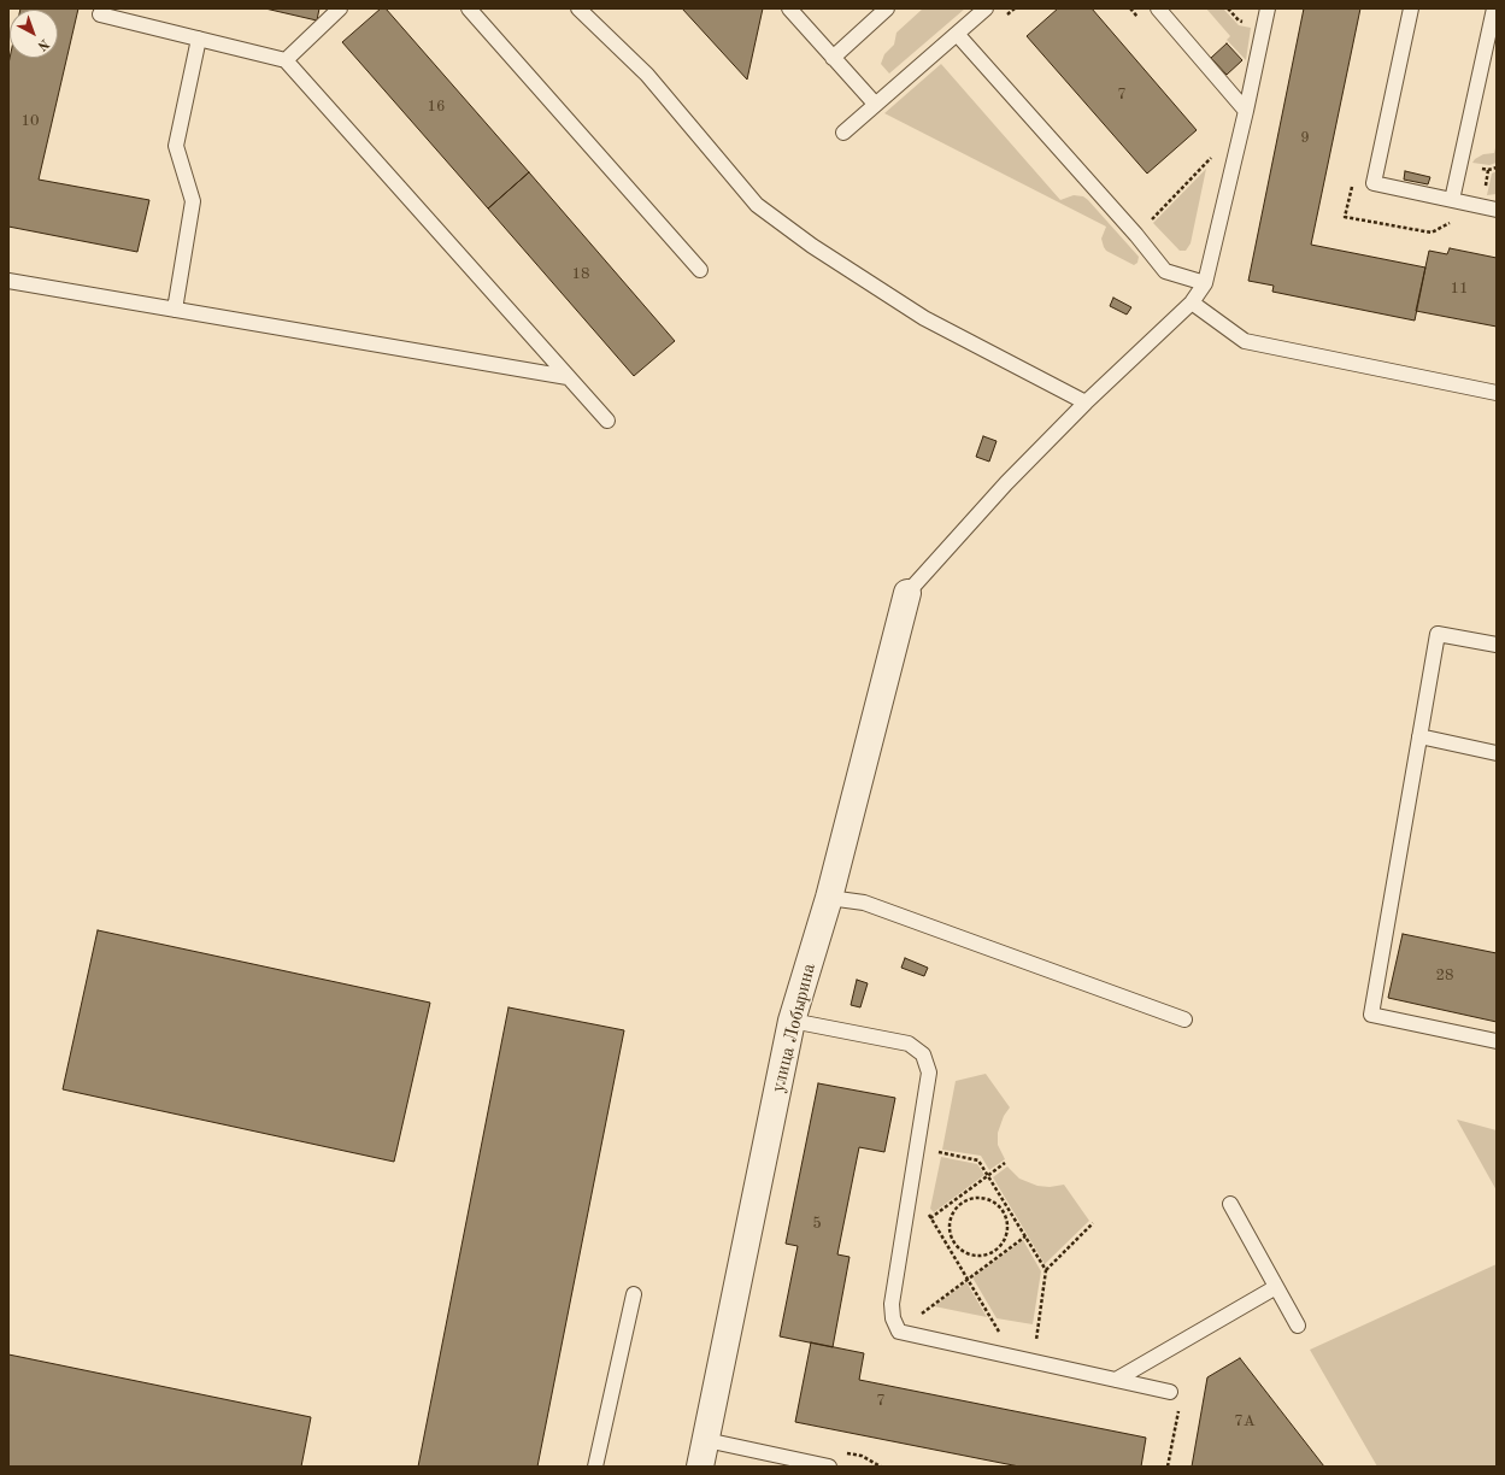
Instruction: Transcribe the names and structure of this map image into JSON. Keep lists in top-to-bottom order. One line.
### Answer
{"streets":{"street":["улица Лобырина"]},"house_numbers":["7","16","10","9","18","11","28","5","7","7А"],"north":"bottom right"}
